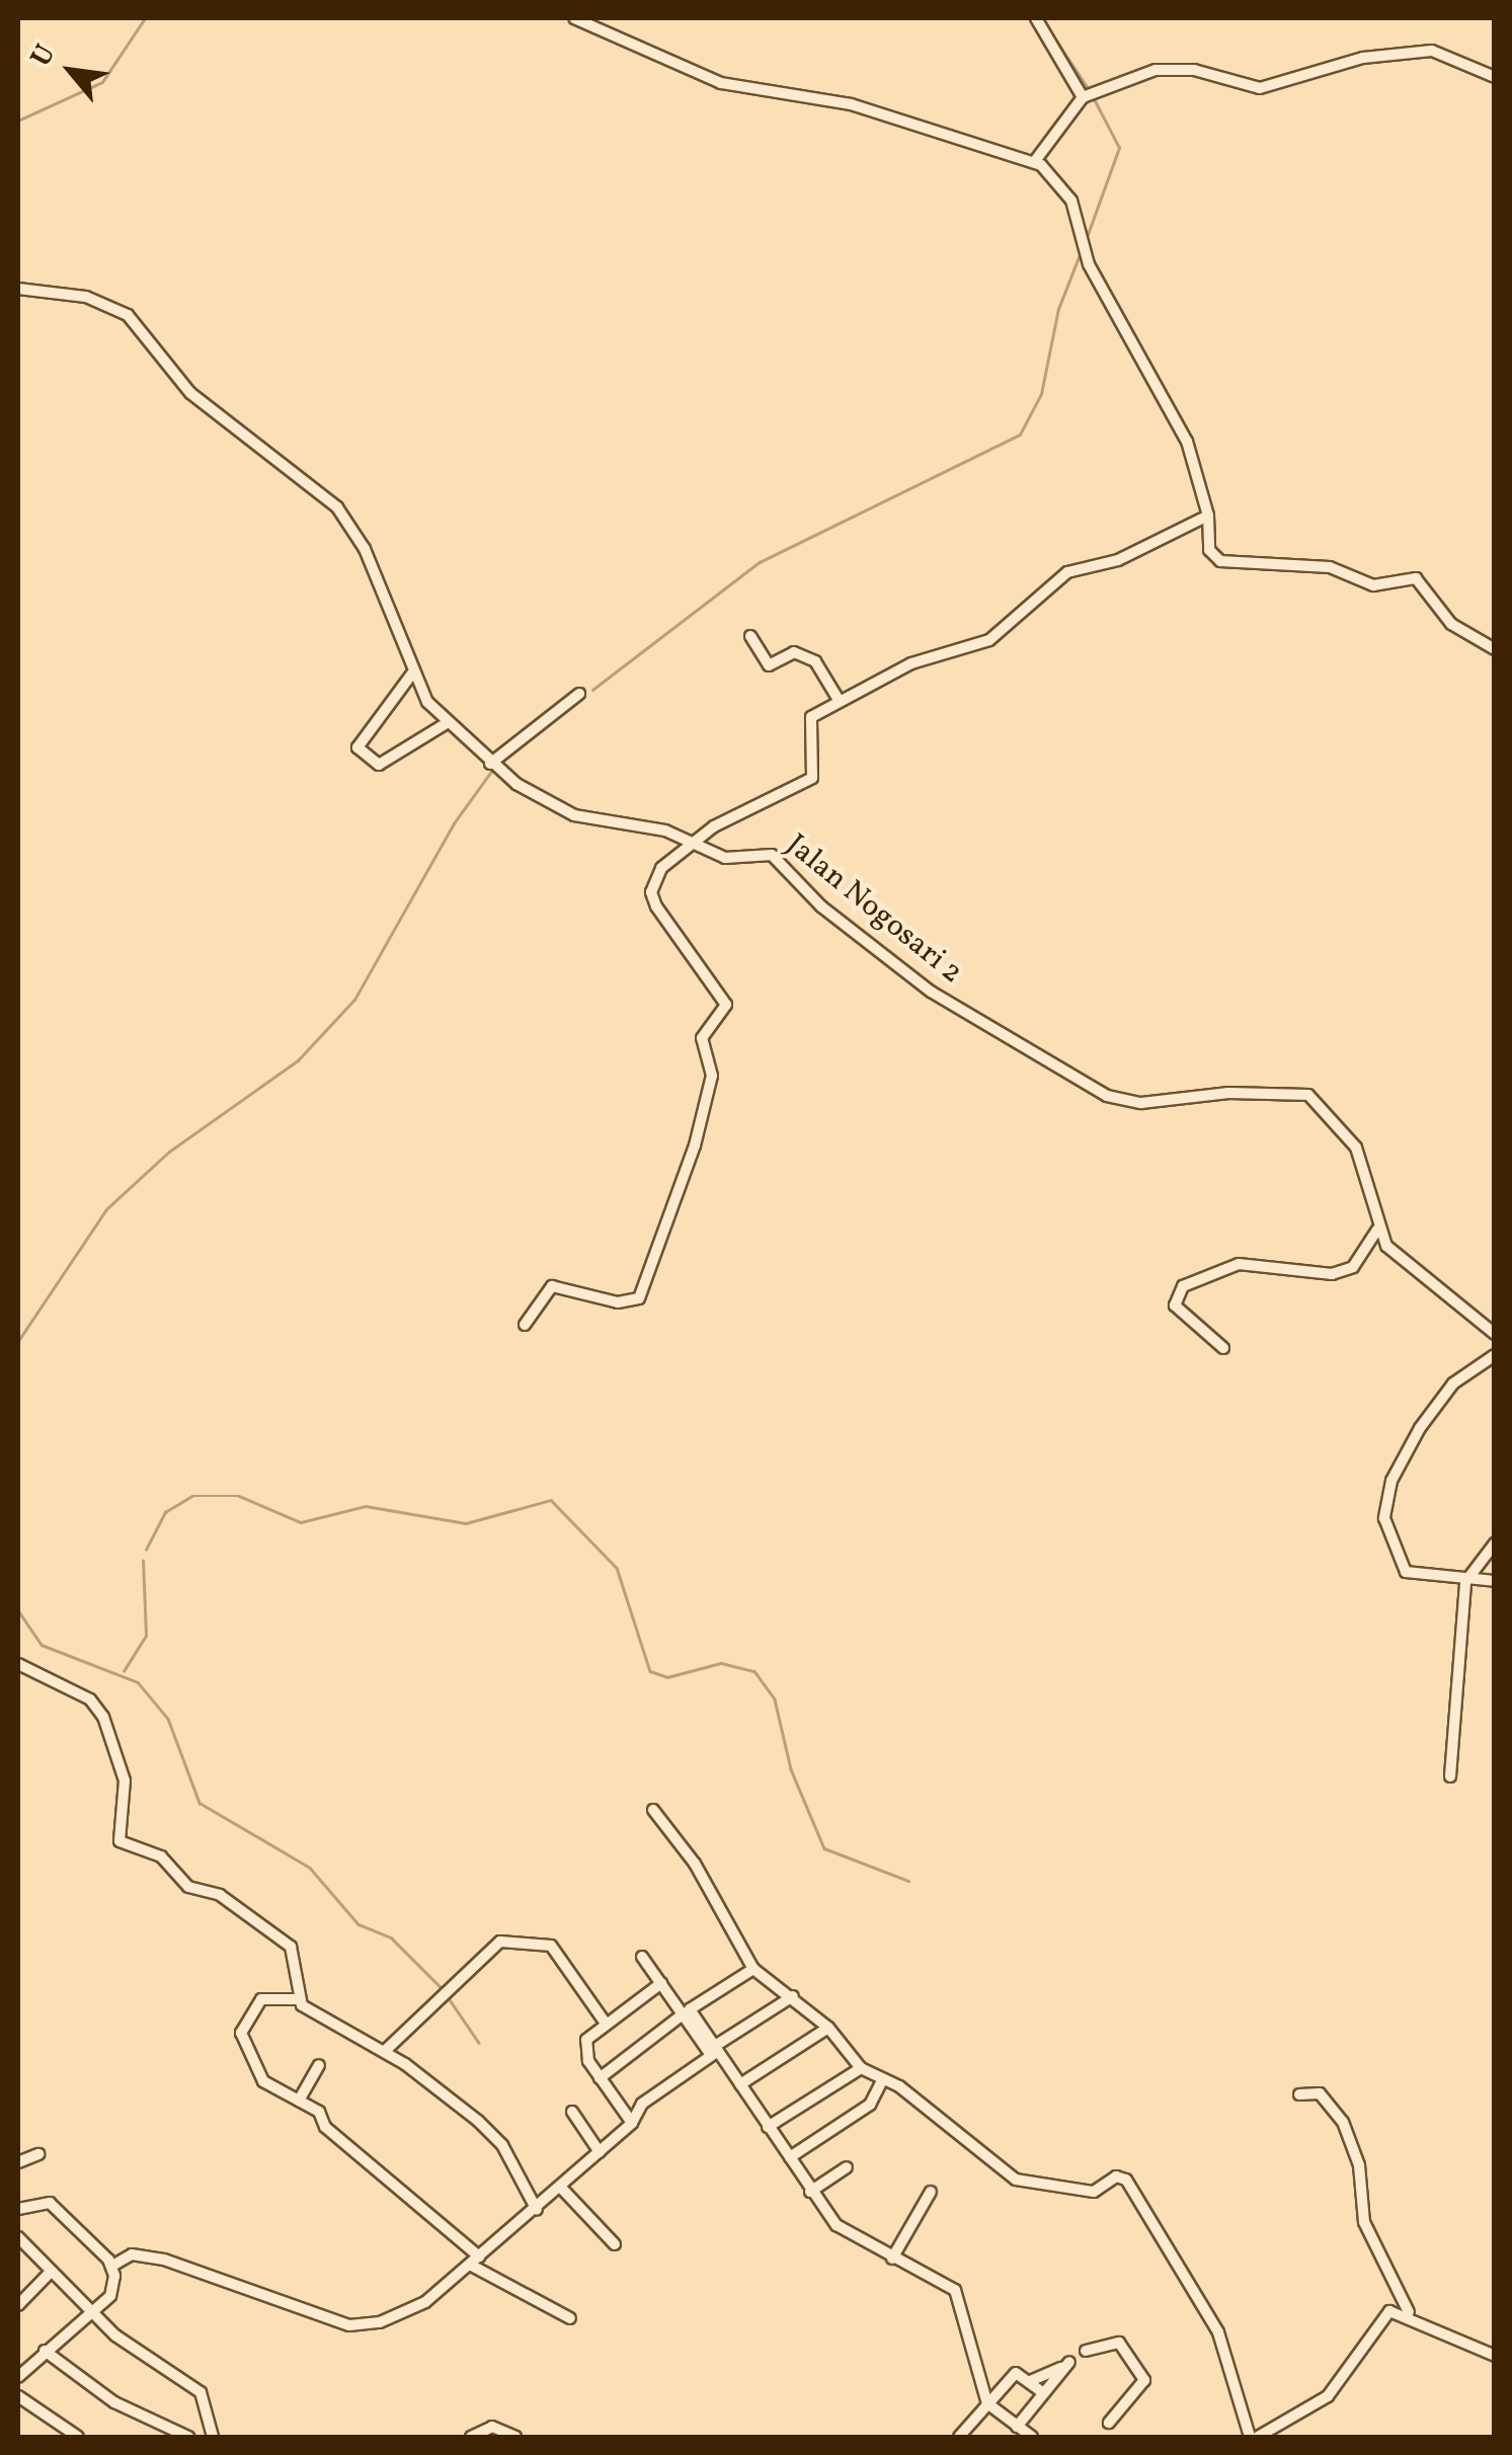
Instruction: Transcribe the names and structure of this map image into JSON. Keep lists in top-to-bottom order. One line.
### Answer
{"streets":{"street":["Jalan Nogosari 2"]},"north":"top left"}
